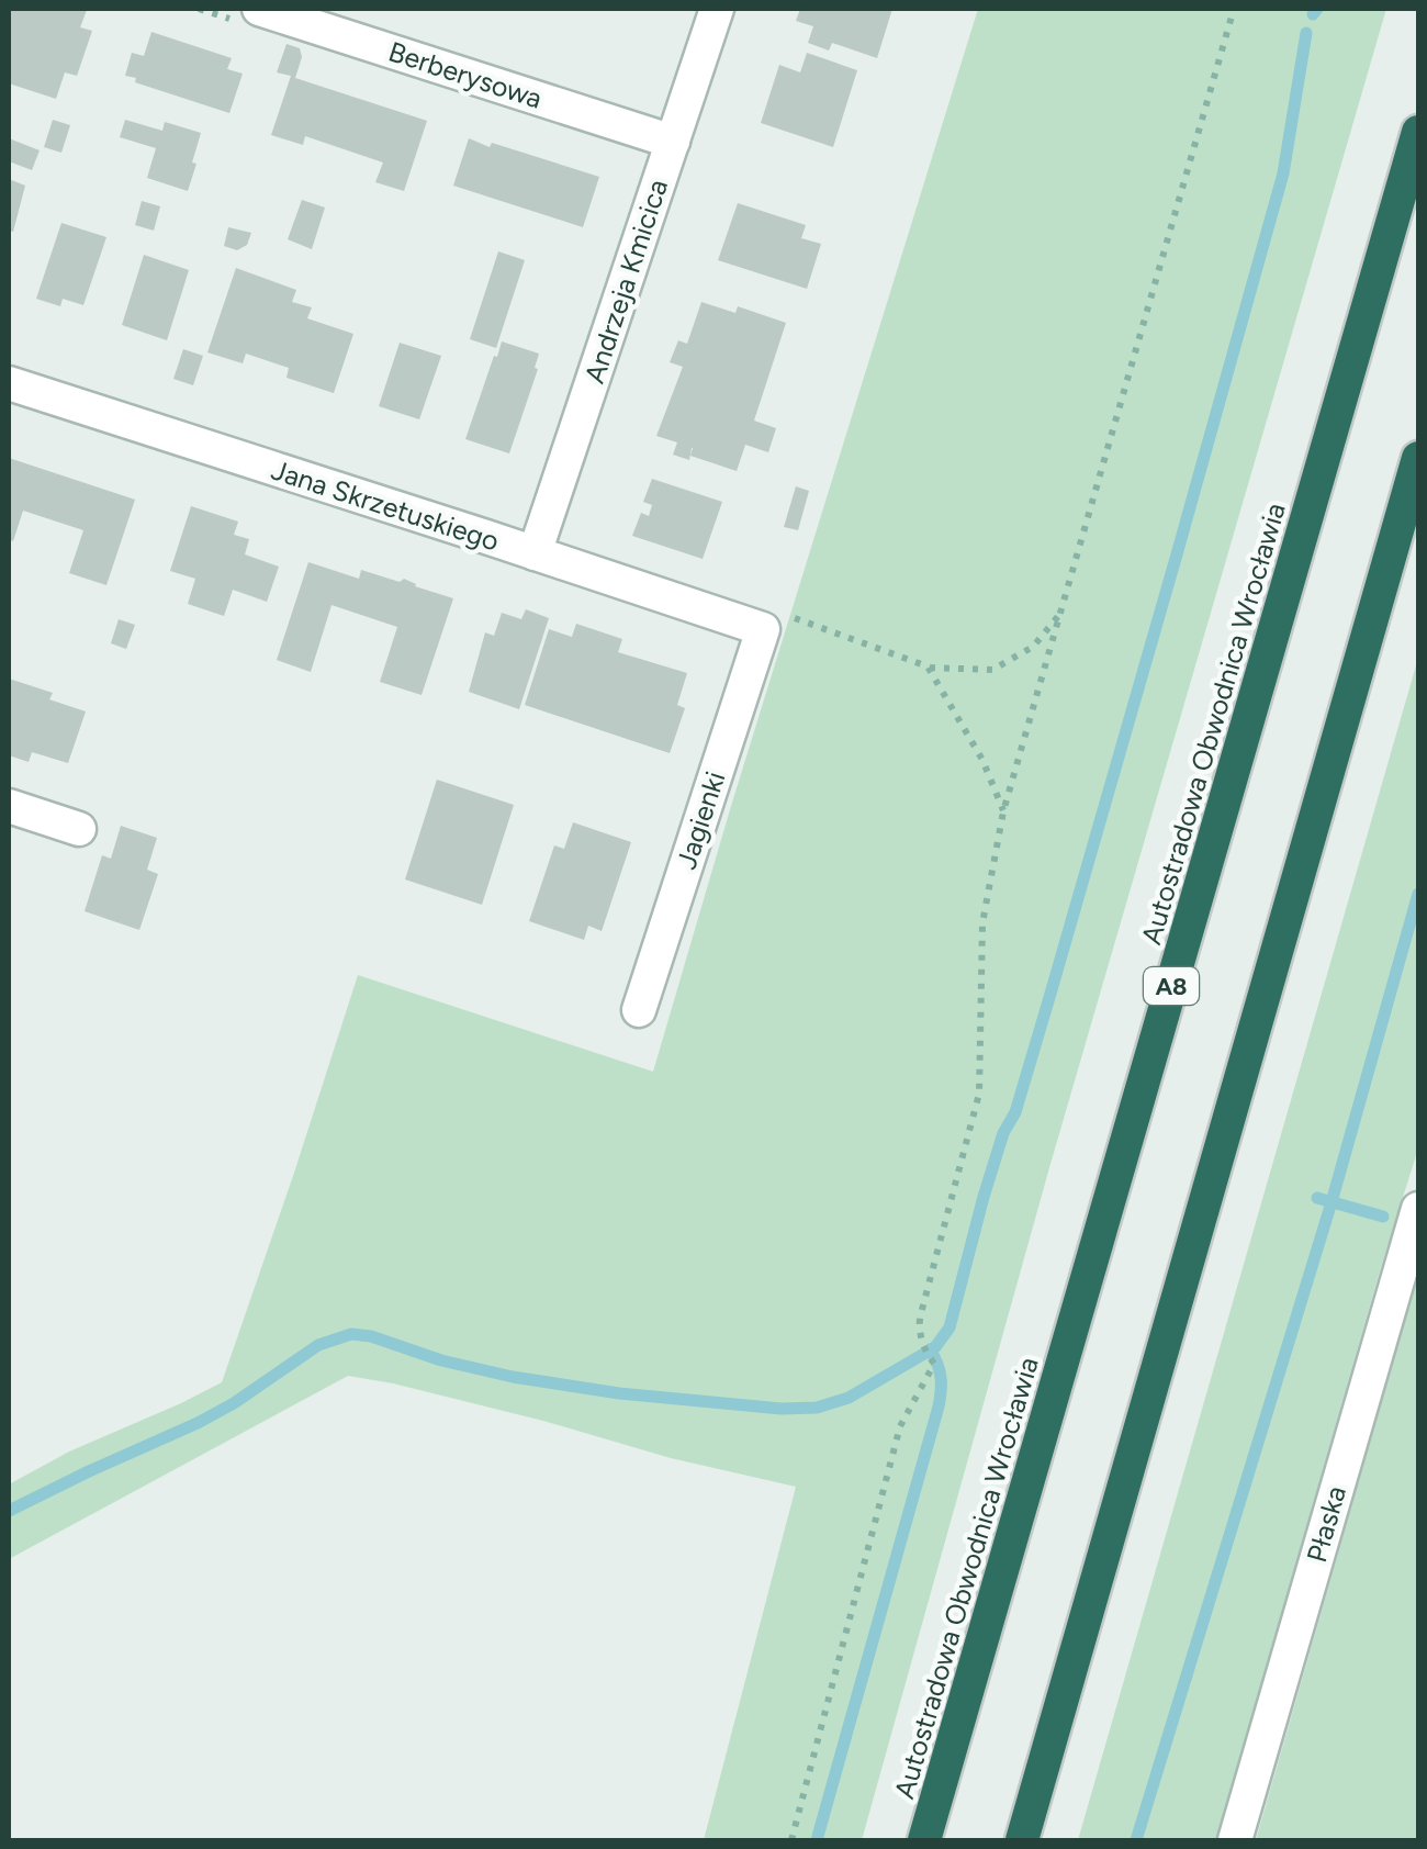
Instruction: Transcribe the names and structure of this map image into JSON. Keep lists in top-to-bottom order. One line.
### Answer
{"streets":{"highway":["Autostradowa Obwodnica Wrocławia","A8"],"street":["Berberysowa","Andrzeja Kmicica","Jana Skrzetuskiego","Jagienki","Płaska"]},"crossings":[["Berberysowa","Andrzeja Kmicica"],["Andrzeja Kmicica","Jana Skrzetuskiego"],["Jana Skrzetuskiego","Jagienki"]]}
